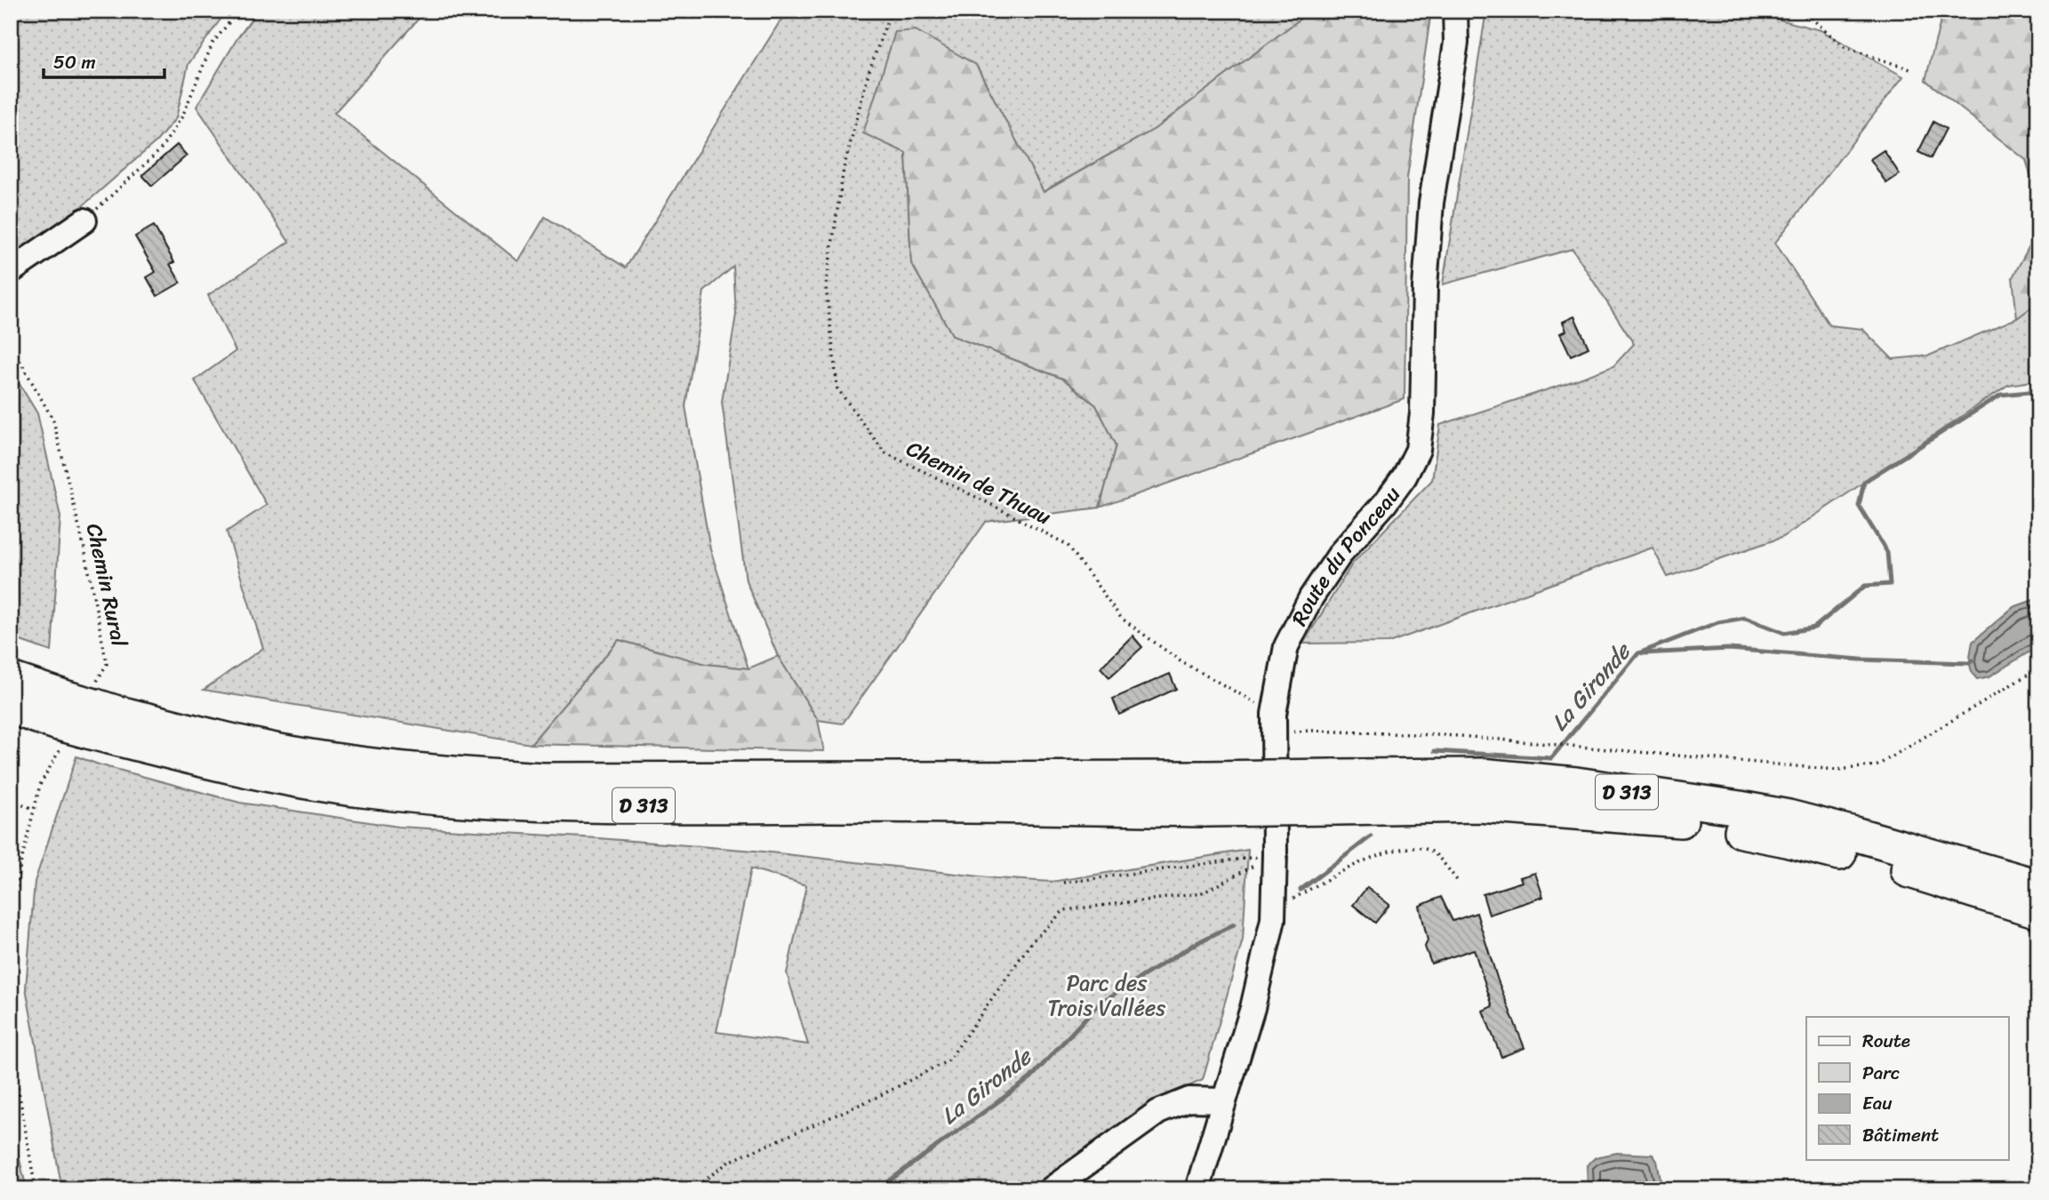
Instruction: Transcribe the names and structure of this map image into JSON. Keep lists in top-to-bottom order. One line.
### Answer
{"streets":{"highway":["D 313"],"street":["Route du Ponceau"],"path":["Chemin de Thuau","Chemin Rural"]},"crossings":[["Chemin de Thuau","Route du Ponceau"],["Chemin Rural","D 313"]],"water":["La Gironde"],"parks":["Parc des Trois Vallées"],"legend":["Route","Parc","Eau","Bâtiment"],"scale_bar":"50 m"}
